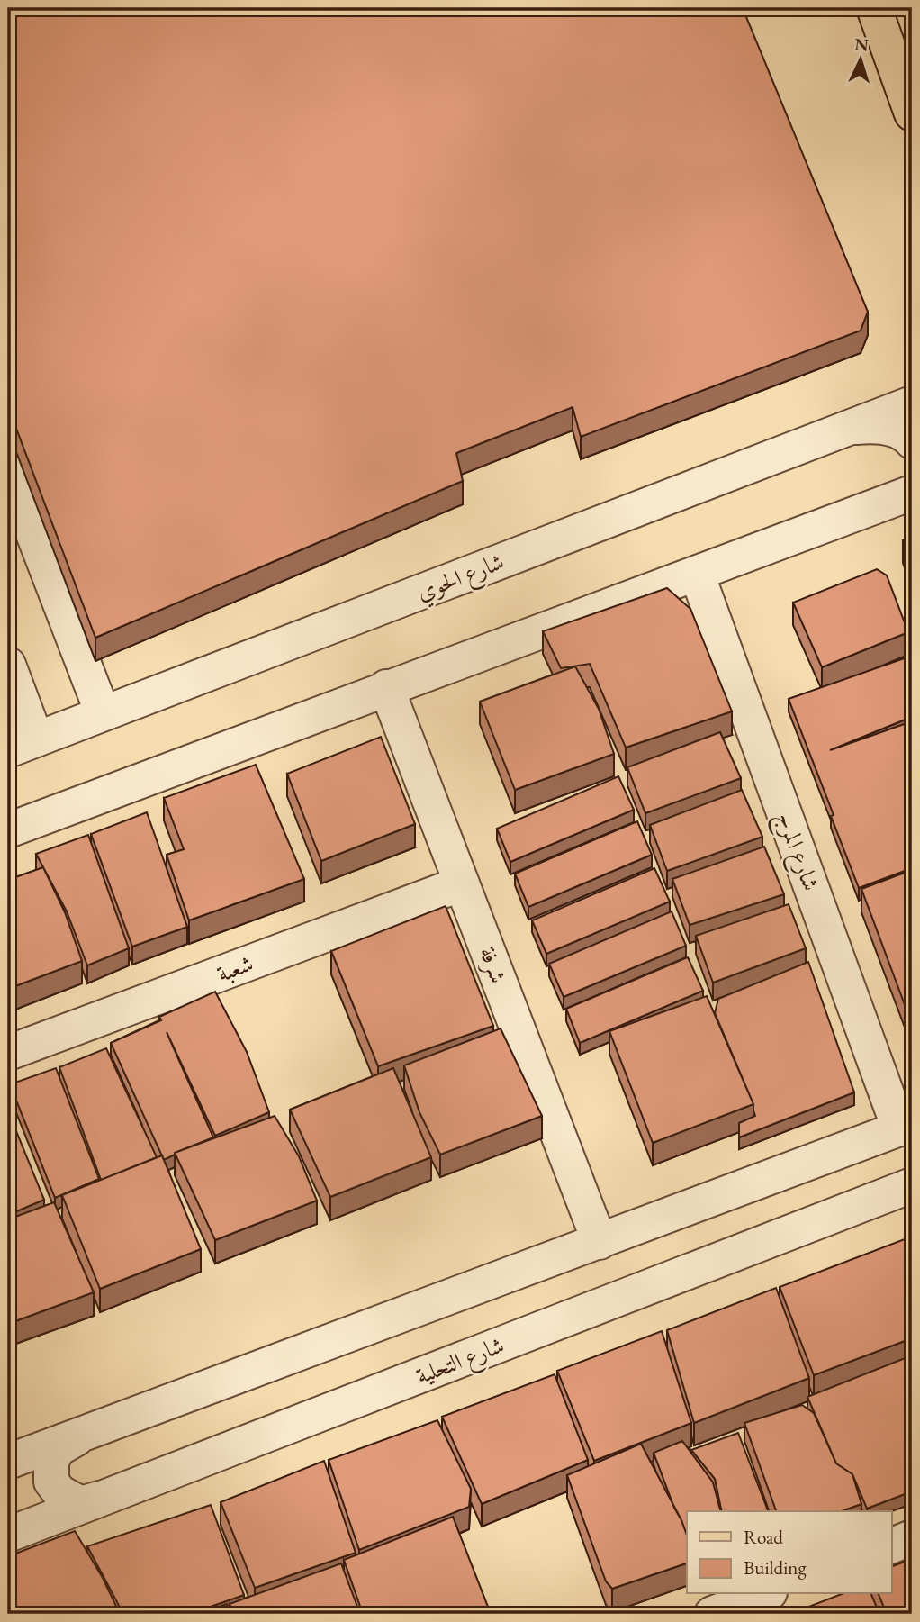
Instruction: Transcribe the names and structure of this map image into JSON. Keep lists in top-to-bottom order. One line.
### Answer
{"streets":{"street":["شارع الحوي","شارع المرج","شرفة","شعبة","شارع التحلية"]},"crossings":[["شرفة","شعبة"]],"legend":["Road","Building"],"north":"top"}
